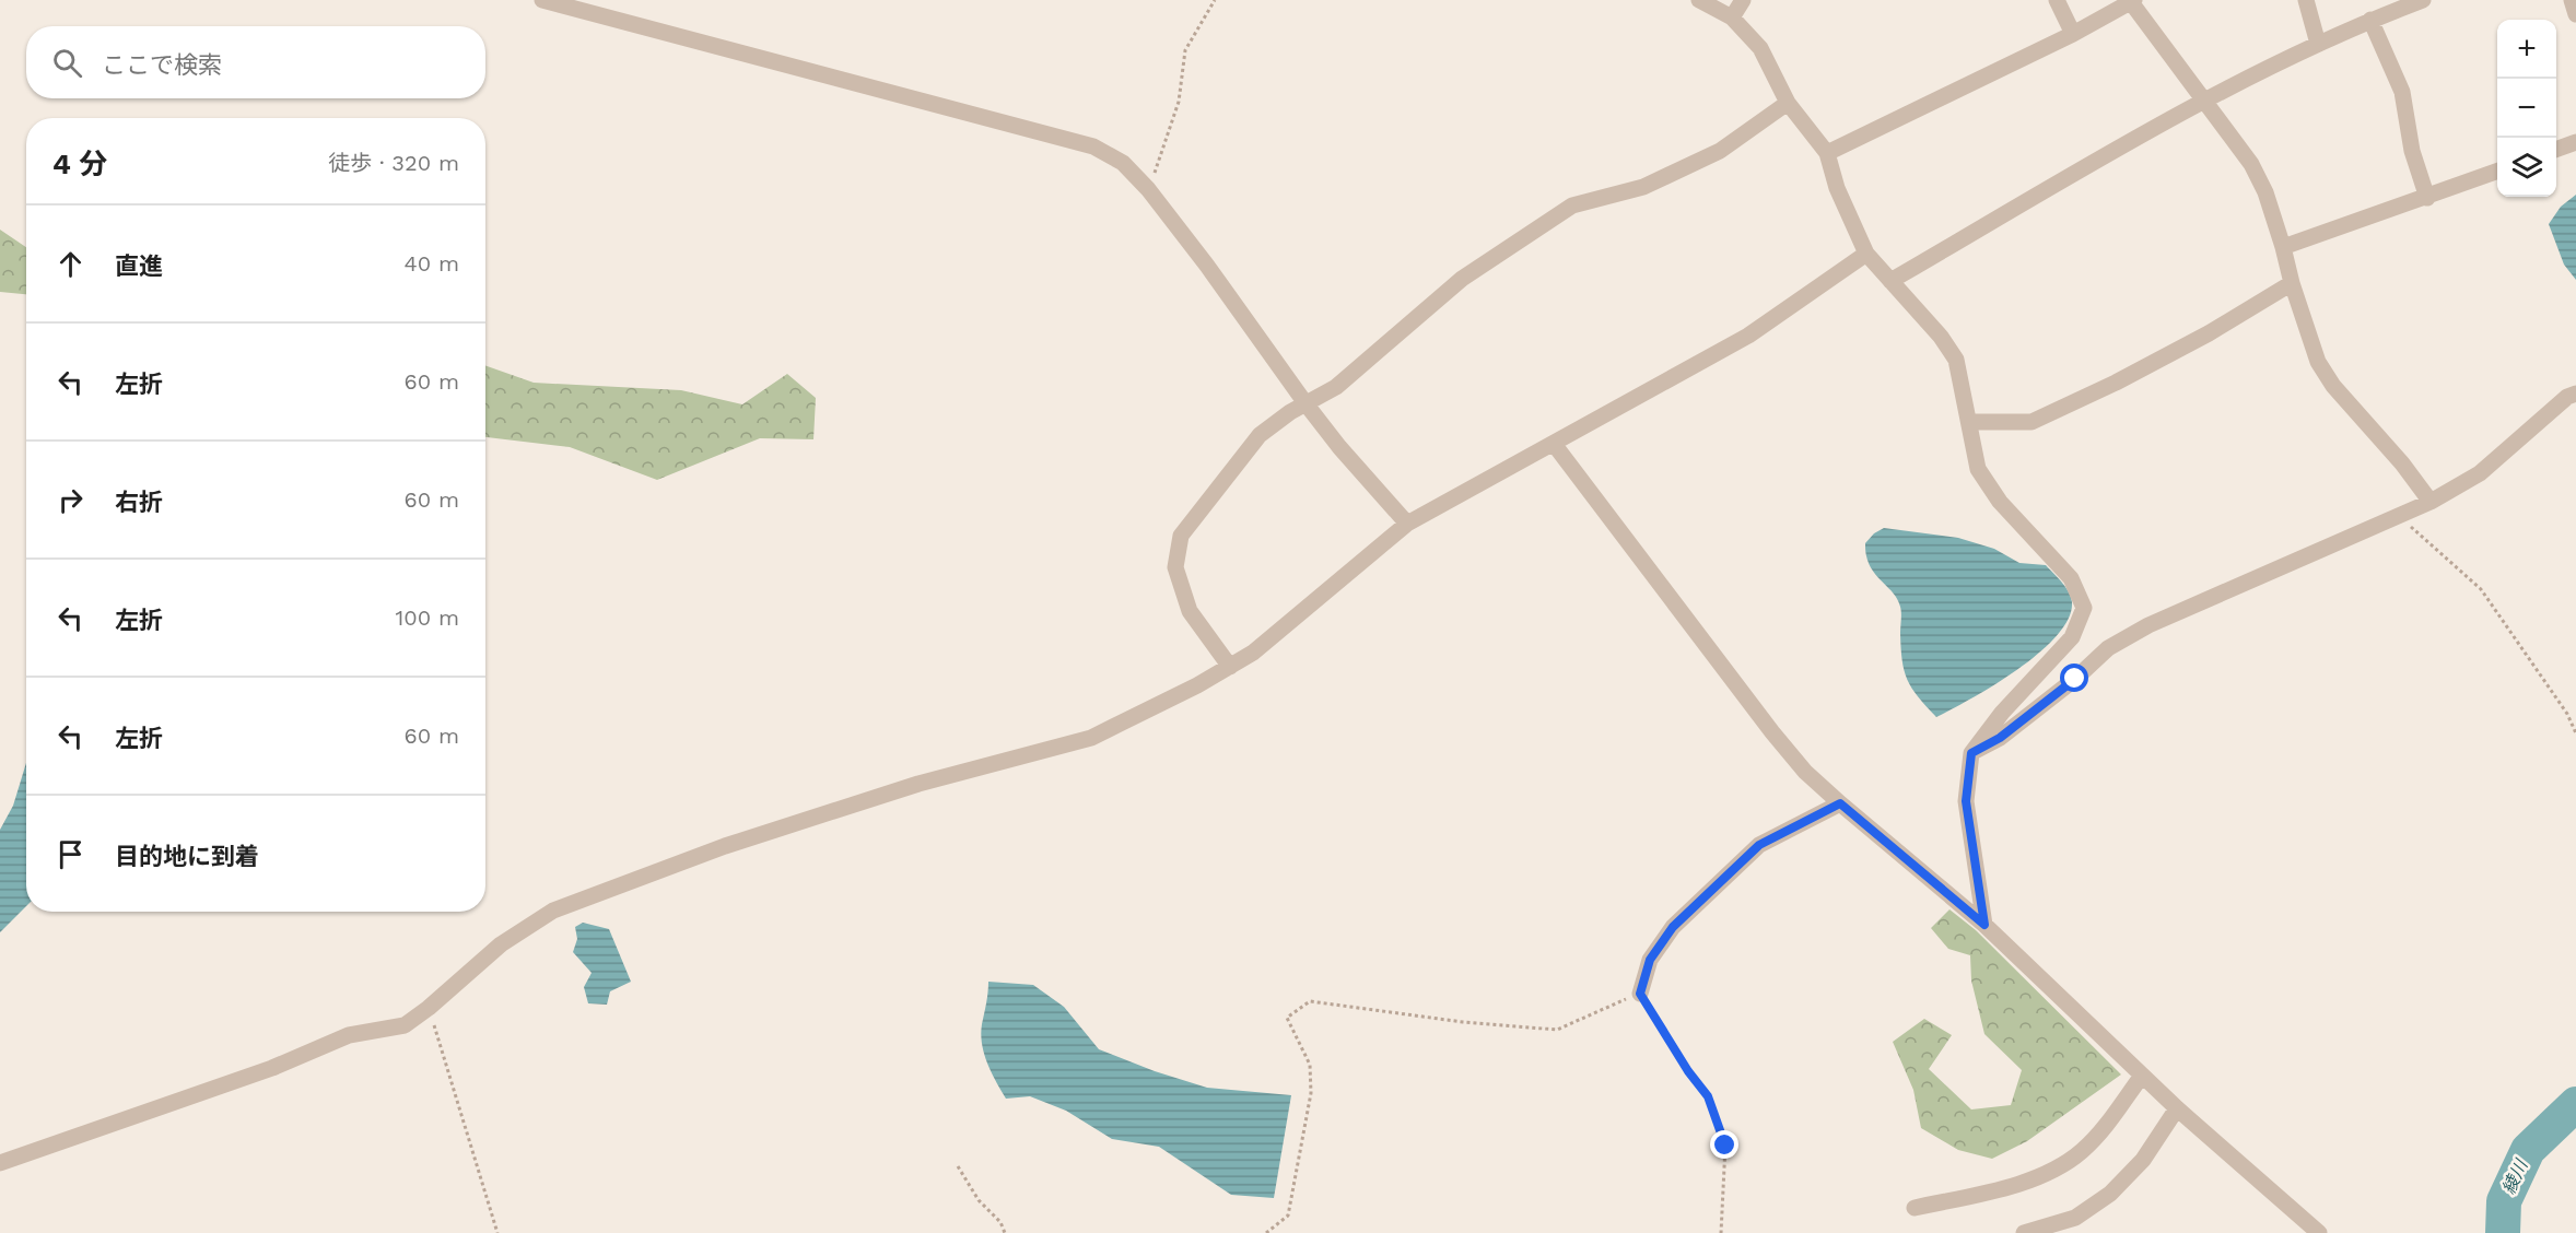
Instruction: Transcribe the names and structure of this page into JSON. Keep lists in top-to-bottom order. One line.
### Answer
{"water":["綾川"],"page":{"map_buttons":["+","−"],"search":"ここで検索","heading":["4 分","徒歩 · 320 m"],"list":[["直進","40 m"],["左折","60 m"],["右折","60 m"],["左折","100 m"],["左折","60 m"],"目的地に到着"]}}
